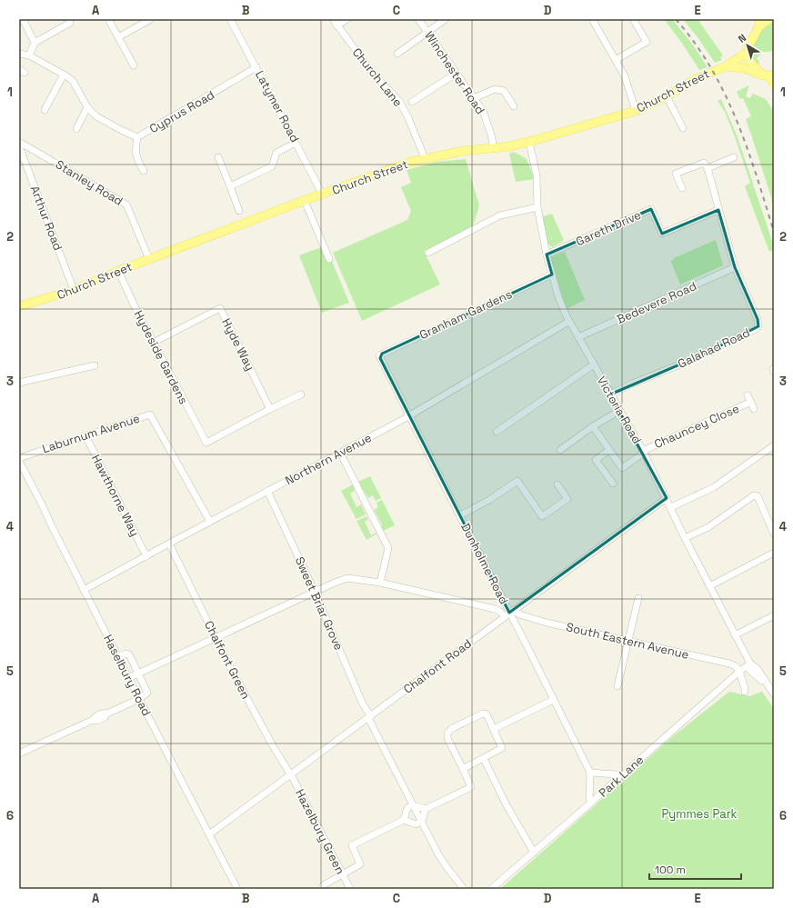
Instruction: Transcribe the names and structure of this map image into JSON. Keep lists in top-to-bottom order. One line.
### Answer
{"streets":{"main road":["Church Street"],"street":["Winchester Road","Church Lane","Latymer Road","Cyprus Road","Stanley Road","Arthur Road","Gareth Drive","Bedevere Road","Granham Gardens","Hyde Way","Galahad Road","Hydeside Gardens","Victoria Road","Chauncey Close","Laburnum Avenue","Northern Avenue","Hawthorne Way","Dunholme Road","Sweet Briar Grove","South Eastern Avenue","Chalfont Green","Chalfont Road","Haselbury Road","Park Lane","Hazelbury Green"]},"crossings":[["Winchester Road","Church Street"],["Church Lane","Church Street"],["Church Street","Latymer Road"],["Church Street","Stanley Road"],["Church Street","Arthur Road"],["Church Street","Hydeside Gardens"],["Church Street","Victoria Road"],["Latymer Road","Cyprus Road"],["Gareth Drive","Galahad Road"],["Gareth Drive","Victoria Road"],["Bedevere Road","Galahad Road"],["Bedevere Road","Victoria Road"],["Granham Gardens","Victoria Road"],["Granham Gardens","Dunholme Road"],["Hyde Way","Hydeside Gardens"],["Galahad Road","Victoria Road"],["Victoria Road","Chauncey Close"],["Victoria Road","Northern Avenue"],["Victoria Road","Chalfont Road"],["Victoria Road","Park Lane"],["Laburnum Avenue","Northern Avenue"],["Laburnum Avenue","Hawthorne Way"],["Northern Avenue","Hawthorne Way"],["Northern Avenue","Dunholme Road"],["Northern Avenue","Sweet Briar Grove"],["Northern Avenue","Chalfont Green"],["Northern Avenue","Haselbury Road"],["Dunholme Road","South Eastern Avenue"],["Dunholme Road","Chalfont Road"],["Dunholme Road","Park Lane"],["Sweet Briar Grove","South Eastern Avenue"],["Sweet Briar Grove","Chalfont Road"],["South Eastern Avenue","Chalfont Green"],["South Eastern Avenue","Chalfont Road"],["South Eastern Avenue","Haselbury Road"],["South Eastern Avenue","Park Lane"],["Chalfont Green","Chalfont Road"],["Chalfont Green","Hazelbury Green"],["Chalfont Road","Haselbury Road"],["Chalfont Road","Hazelbury Green"]],"parks":["Pymmes Park"],"scale_bar":"100 m","north":"top left","grid":{"columns":["A","B","C","D","E"],"rows":["1","2","3","4","5","6"]}}
